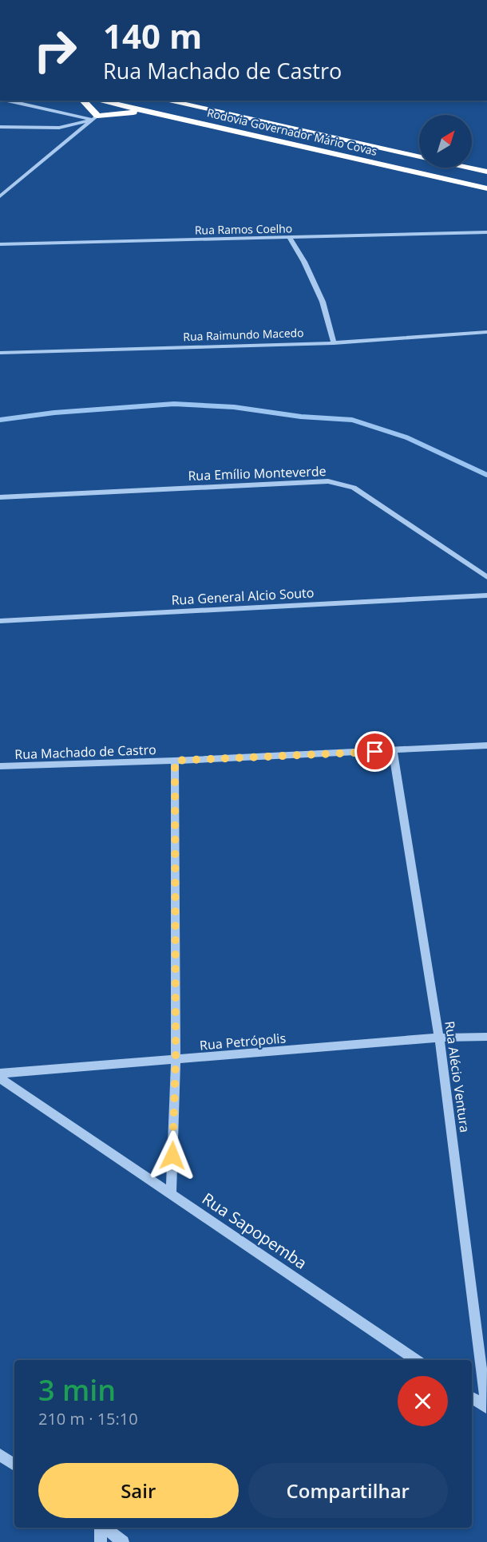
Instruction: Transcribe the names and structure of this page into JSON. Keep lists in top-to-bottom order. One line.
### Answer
{"streets":{"highway":["Rodovia Governador Mário Covas"],"street":["Rua Ramos Coelho","Rua Raimundo Macedo","Rua Emílio Monteverde","Rua General Alcio Souto","Rua Machado de Castro","Rua Petrópolis","Rua Alécio Ventura","Rua Sapopemba"]},"crossings":[["Rua Machado de Castro","Rua Alécio Ventura"],["Rua Petrópolis","Rua Alécio Ventura"]],"north":"top right","page":{"turn":["140 m","Rua Machado de Castro"],"heading":["3 min","210 m · 15:10"],"buttons":["Sair","Compartilhar"]}}
